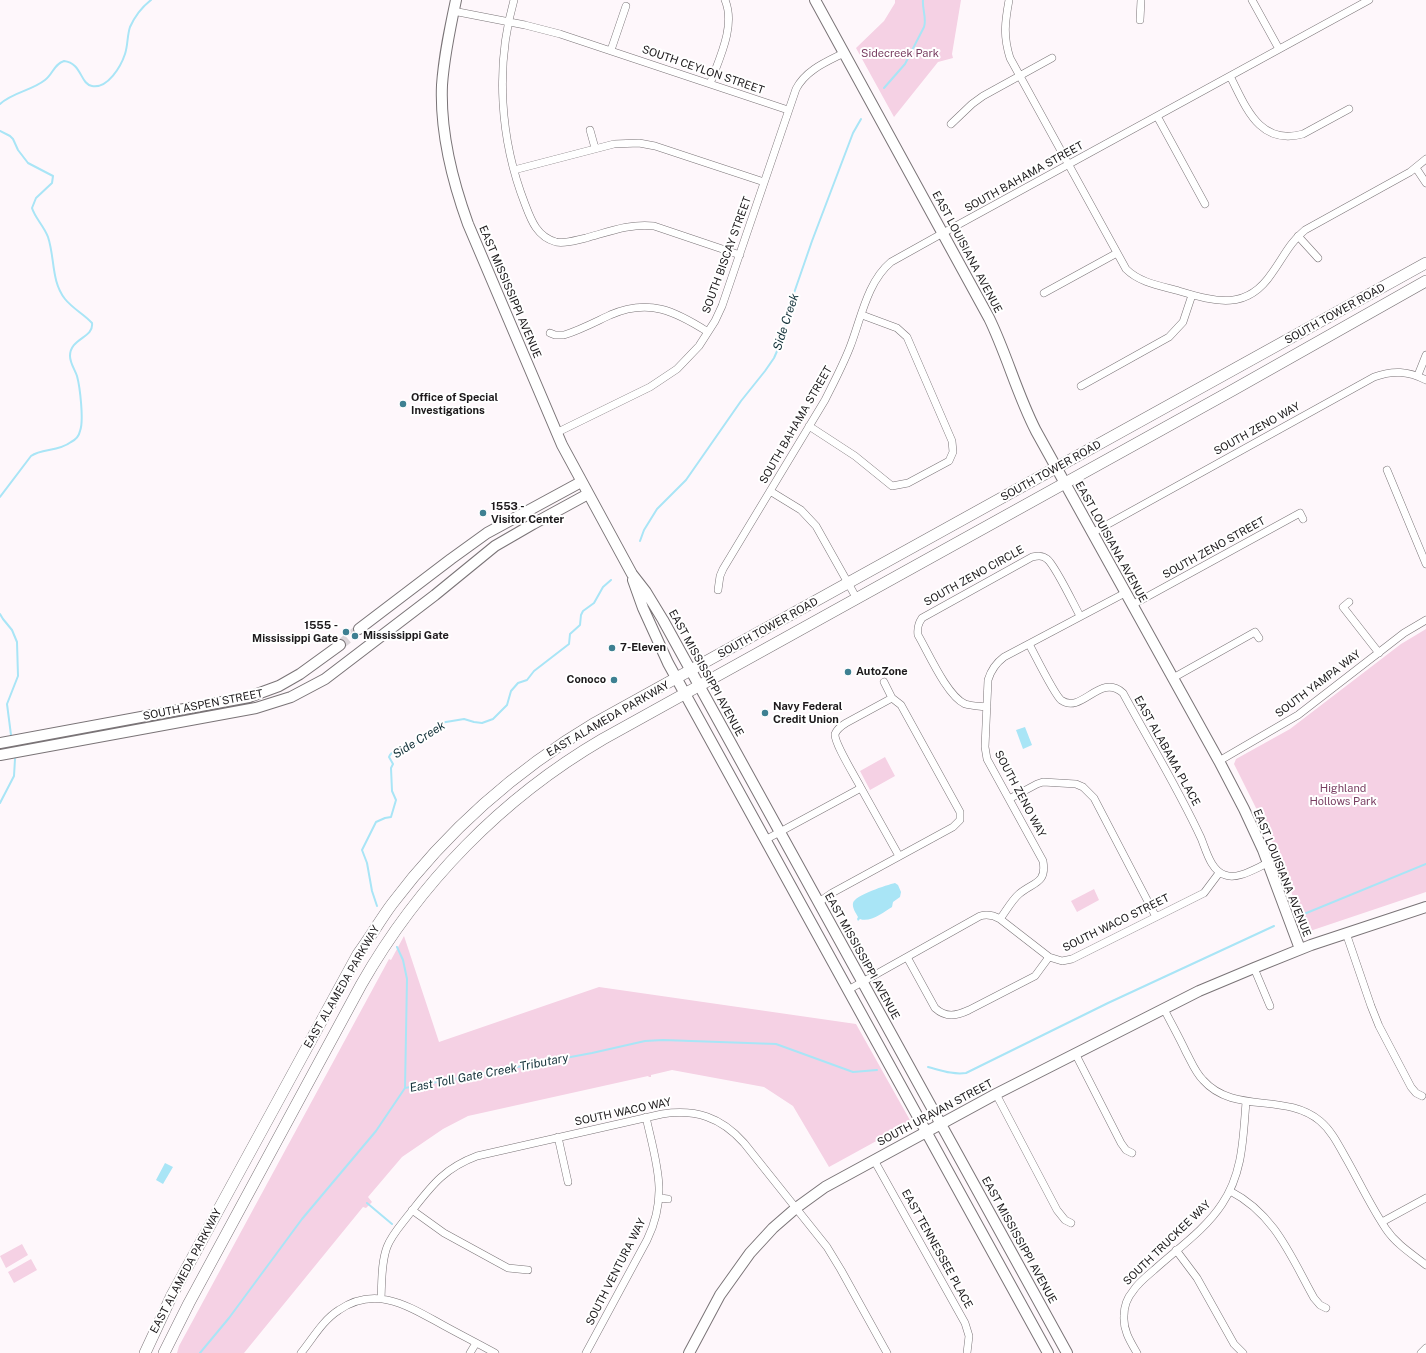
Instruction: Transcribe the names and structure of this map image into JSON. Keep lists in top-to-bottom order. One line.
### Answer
{"streets":{"main road":["SOUTH TOWER ROAD","EAST ALAMEDA PARKWAY"],"street":["SOUTH CEYLON STREET","SOUTH BAHAMA STREET","EAST LOUISIANA AVENUE","SOUTH BISCAY STREET","EAST MISSISSIPPI AVENUE","SOUTH ZENO WAY","SOUTH ZENO STREET","SOUTH ZENO CIRCLE","SOUTH YAMPA WAY","SOUTH ASPEN STREET","EAST ALABAMA PLACE","SOUTH WACO STREET","SOUTH WACO WAY","SOUTH URAVAN STREET","SOUTH TRUCKEE WAY","EAST TENNESSEE PLACE","SOUTH VENTURA WAY"]},"crossings":[["SOUTH CEYLON STREET","SOUTH BISCAY STREET"],["SOUTH CEYLON STREET","EAST MISSISSIPPI AVENUE"],["SOUTH BAHAMA STREET","EAST LOUISIANA AVENUE"],["EAST LOUISIANA AVENUE","SOUTH BISCAY STREET"],["EAST LOUISIANA AVENUE","SOUTH TOWER ROAD"],["EAST LOUISIANA AVENUE","SOUTH ZENO WAY"],["EAST LOUISIANA AVENUE","SOUTH ZENO STREET"],["EAST LOUISIANA AVENUE","SOUTH YAMPA WAY"],["EAST LOUISIANA AVENUE","SOUTH URAVAN STREET"],["SOUTH BISCAY STREET","EAST MISSISSIPPI AVENUE"],["EAST MISSISSIPPI AVENUE","SOUTH TOWER ROAD"],["EAST MISSISSIPPI AVENUE","SOUTH ASPEN STREET"],["EAST MISSISSIPPI AVENUE","EAST ALAMEDA PARKWAY"],["EAST MISSISSIPPI AVENUE","SOUTH WACO STREET"],["EAST MISSISSIPPI AVENUE","SOUTH URAVAN STREET"],["SOUTH TOWER ROAD","EAST ALAMEDA PARKWAY"],["SOUTH ZENO WAY","SOUTH ZENO CIRCLE"],["SOUTH ZENO WAY","EAST ALABAMA PLACE"],["SOUTH ZENO WAY","SOUTH WACO STREET"],["EAST ALABAMA PLACE","SOUTH WACO STREET"],["SOUTH WACO WAY","SOUTH URAVAN STREET"],["SOUTH WACO WAY","SOUTH VENTURA WAY"],["SOUTH URAVAN STREET","EAST TENNESSEE PLACE"]],"water":["Side Creek","East Toll Gate Creek Tributary"],"parks":["Sidecreek Park","Highland Hollows Park"],"places":["Office of Special Investigations","1553 - Visitor Center","1555 - Mississippi Gate","Mississippi Gate","7-Eleven","AutoZone","Conoco","Navy Federal Credit Union"]}
